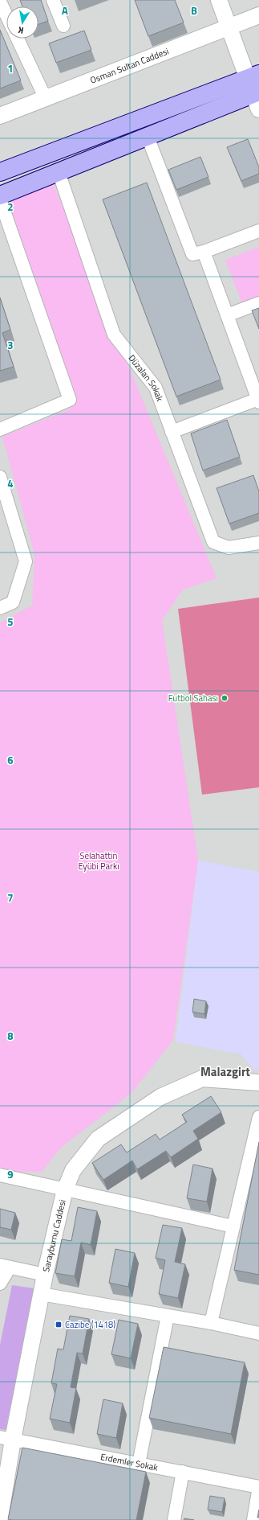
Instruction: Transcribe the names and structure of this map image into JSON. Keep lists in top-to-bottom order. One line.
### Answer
{"streets":{"street":["Osman Sultan Caddesi","Düzalan Sokak","Sarayburnu Caddesi","Erdemler Sokak"]},"crossings":[["Sarayburnu Caddesi","Erdemler Sokak"]],"districts":["Malazgirt"],"parks":["Selahattin Eyübi Parkı"],"places":{"other":["Futbol Sahası"],"transit":["Cazibe (1418)"]},"north":"bottom","grid":{"columns":["A","B"],"rows":["1","2","3","4","5","6","7","8","9"]}}
